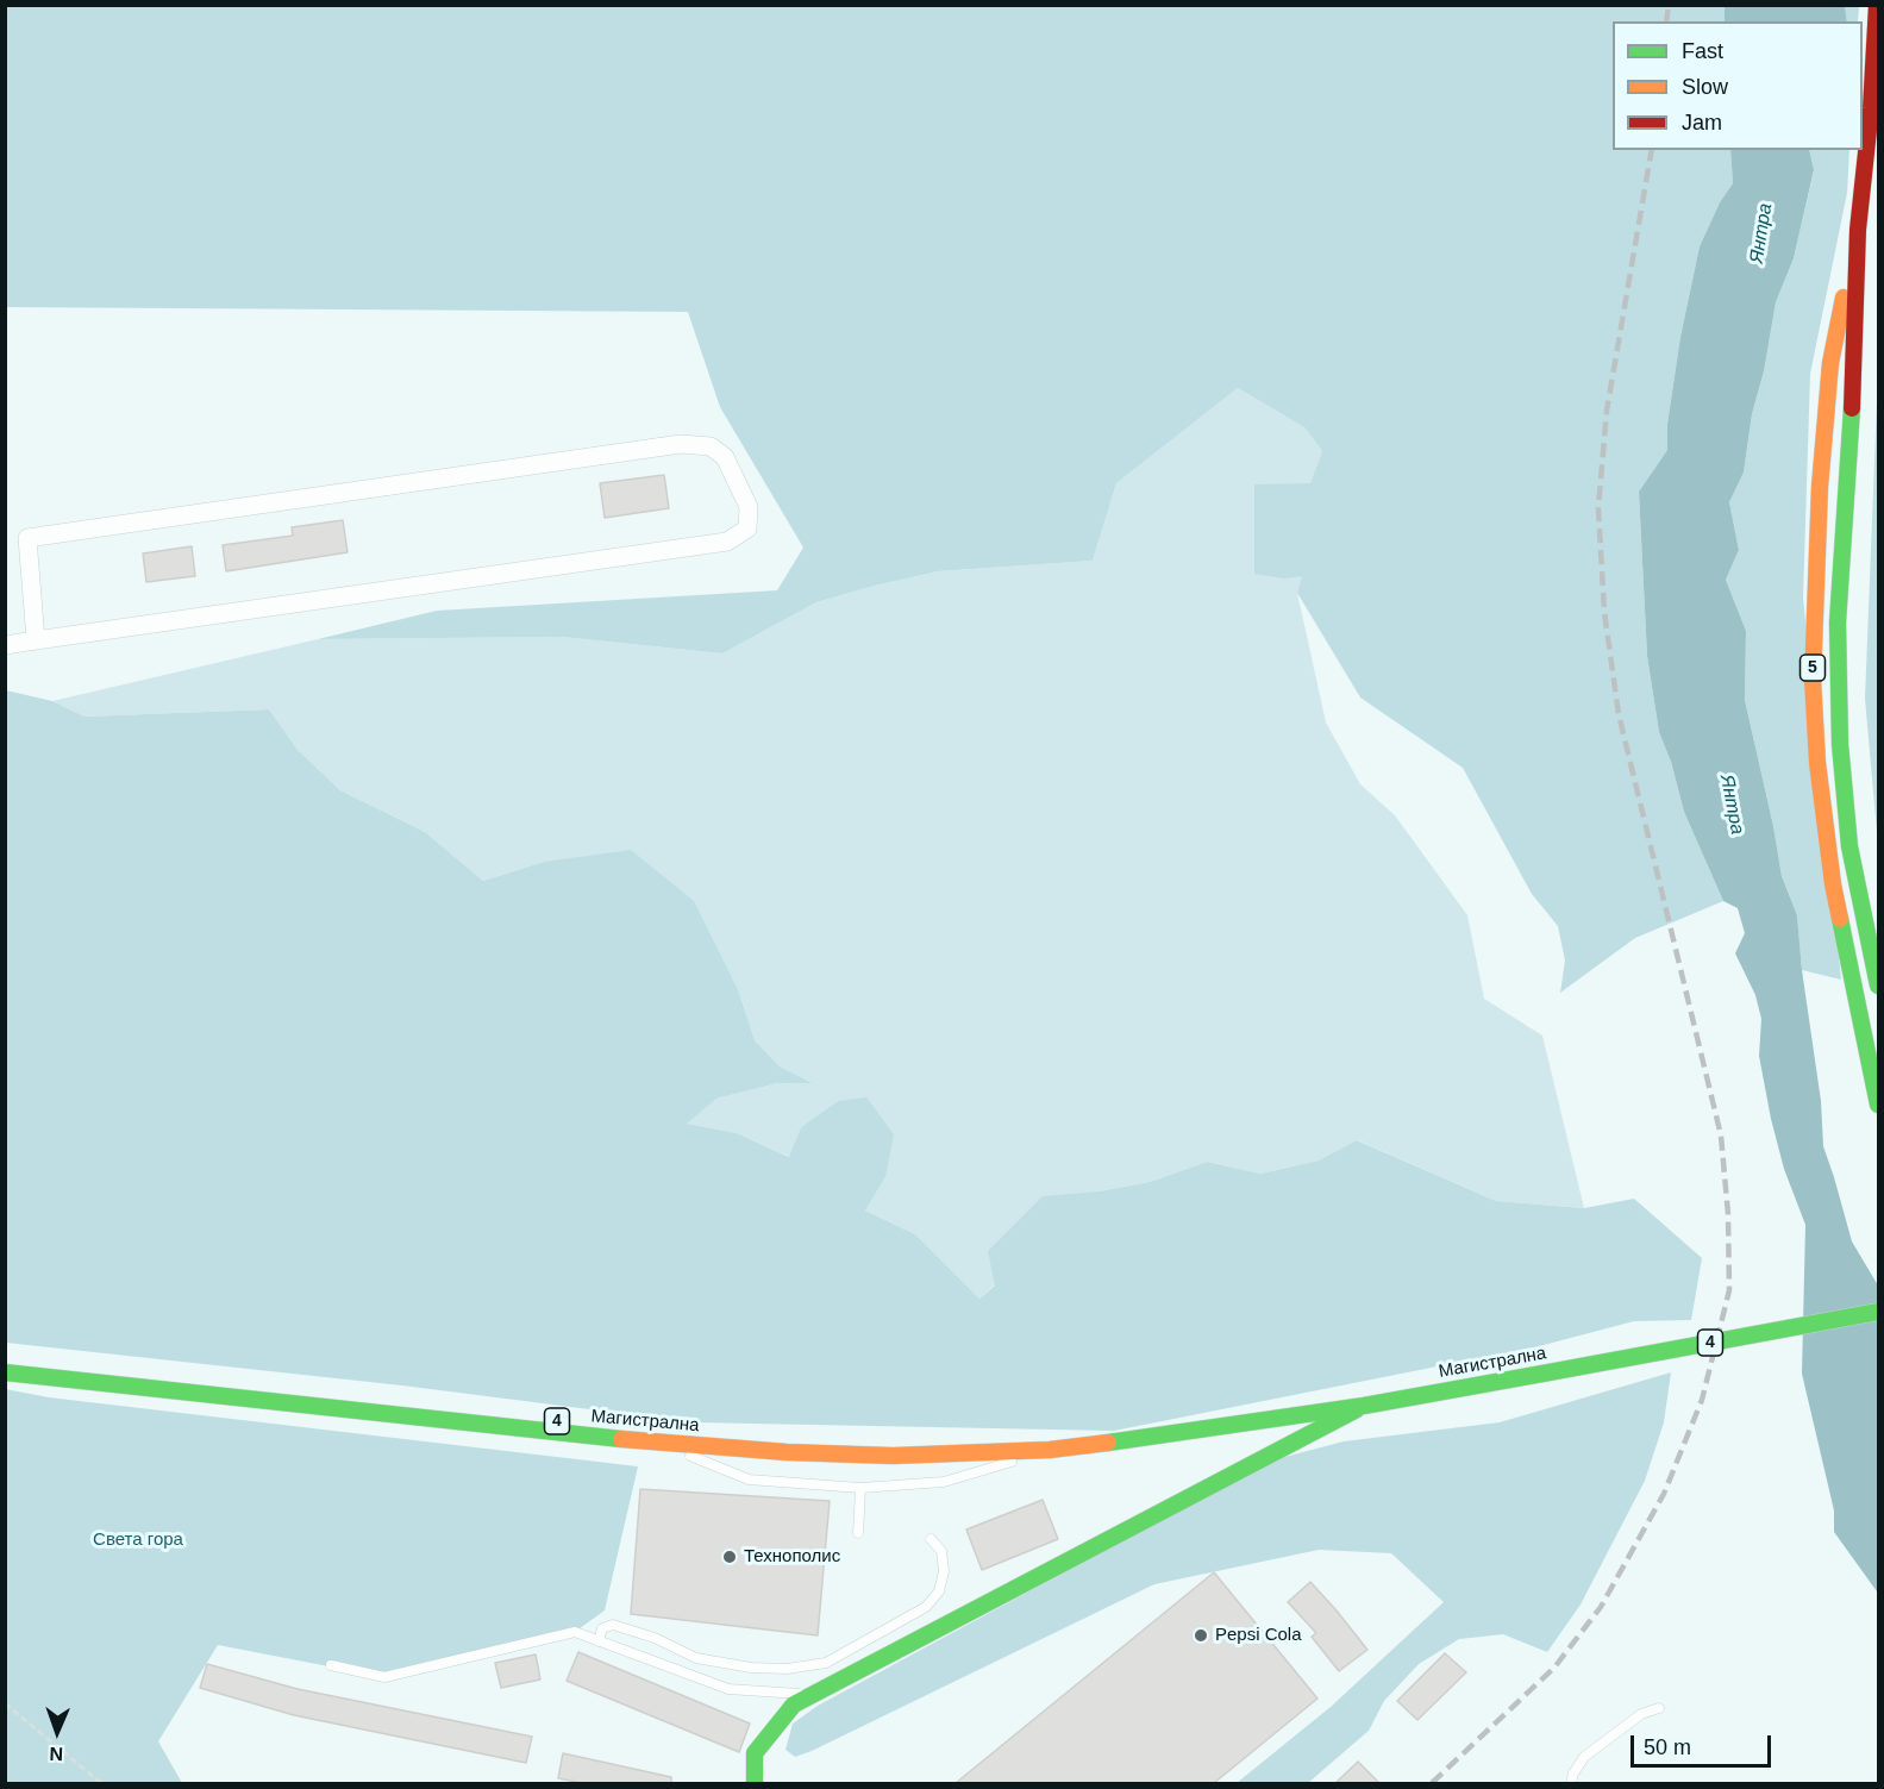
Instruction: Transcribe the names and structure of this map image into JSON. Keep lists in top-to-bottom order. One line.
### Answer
{"streets":{"main road":["5","4","Магистрална"]},"water":["Янтра"],"parks":["Света гора"],"places":["Технополис","Pepsi Cola"],"legend":["Fast","Slow","Jam"],"scale_bar":"50 m","north":"bottom"}
